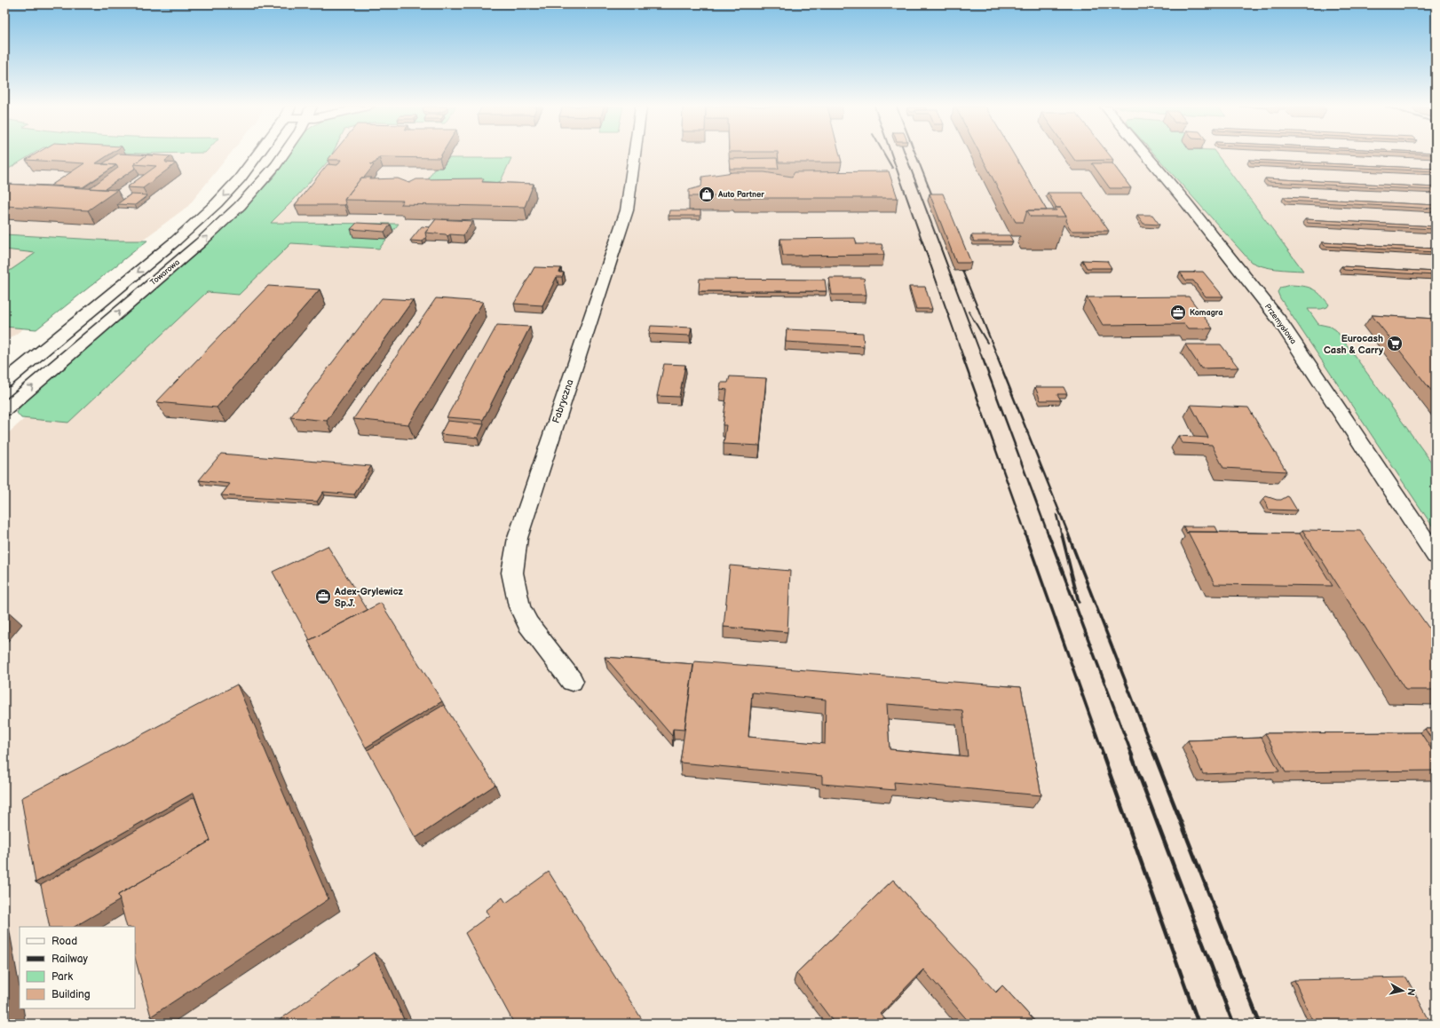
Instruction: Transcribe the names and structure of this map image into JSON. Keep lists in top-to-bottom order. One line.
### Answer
{"streets":{"street":["Towarowa","Przemysłowa","Fabryczna"]},"places":{"shop":["Auto Partner"],"office":["Komagra","Adex-Grylewicz Sp.J."],"supermarket":["Eurocash Cash & Carry"]},"legend":["Road","Railway","Park","Building"],"north":"right"}
